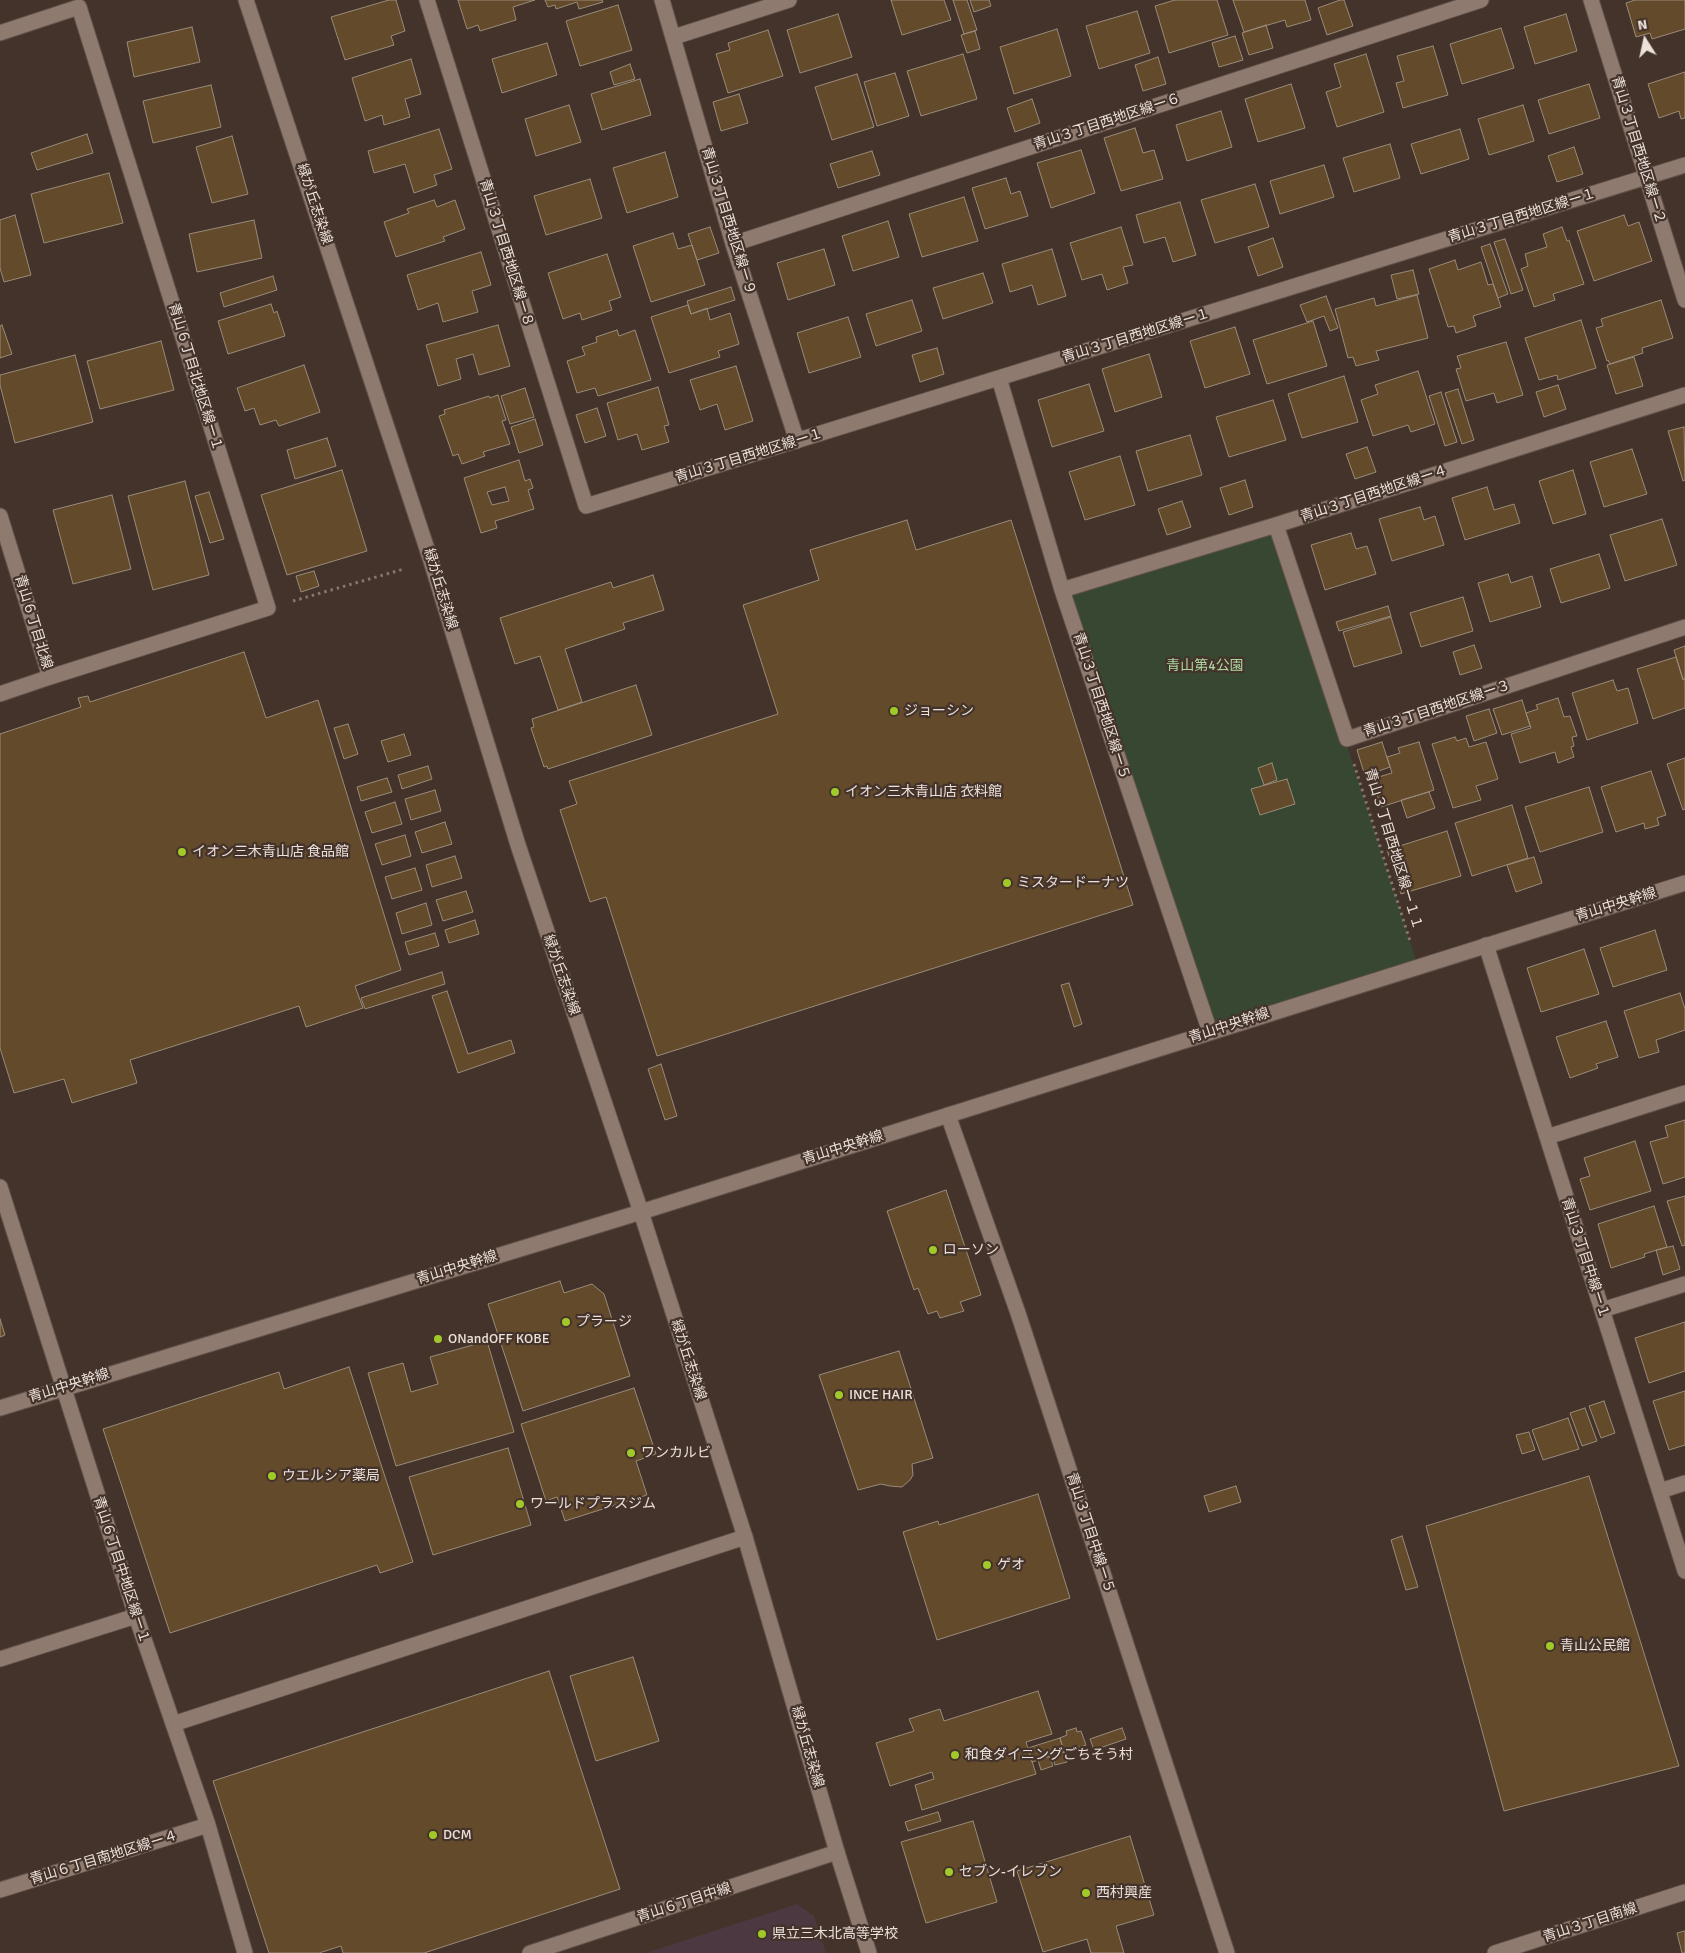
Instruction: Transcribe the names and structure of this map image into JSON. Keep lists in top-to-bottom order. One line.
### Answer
{"streets":{"street":["青山３丁目西地区線ー６","青山３丁目西地区線ー２","緑が丘志染線","青山３丁目西地区線ー１","青山３丁目西地区線ー９","青山３丁目西地区線ー８","青山６丁目北地区線ー１","青山３丁目西地区線ー４","青山６丁目北線","青山３丁目西地区線ー５","青山３丁目西地区線ー３","青山中央幹線","青山３丁目中線ー１","青山３丁目中線ー５","青山６丁目中地区線ー１","青山６丁目南地区線ー４","青山６丁目中線","青山３丁目南線"],"path":["青山３丁目西地区線ー１１"]},"crossings":[["青山３丁目西地区線ー６","青山３丁目西地区線ー９"],["青山３丁目西地区線ー２","青山３丁目西地区線ー１"],["緑が丘志染線","青山中央幹線"],["緑が丘志染線","青山６丁目中線"],["青山３丁目西地区線ー１","青山３丁目西地区線ー９"],["青山３丁目西地区線ー１","青山３丁目西地区線ー８"],["青山３丁目西地区線ー１","青山３丁目西地区線ー５"],["青山３丁目西地区線ー４","青山３丁目西地区線ー５"],["青山３丁目西地区線ー４","青山３丁目西地区線ー３"],["青山３丁目西地区線ー５","青山中央幹線"],["青山３丁目西地区線ー３","青山３丁目西地区線ー１１"],["青山３丁目西地区線ー１１","青山中央幹線"],["青山中央幹線","青山３丁目中線ー１"],["青山中央幹線","青山３丁目中線ー５"],["青山中央幹線","青山６丁目中地区線ー１"],["青山６丁目中地区線ー１","青山６丁目南地区線ー４"]],"parks":["青山第4公園"],"places":["ジョーシン","イオン三木青山店 衣料館","イオン三木青山店 食品館","ミスタードーナツ","ローソン","プラージ","ONandOFF KOBE","INCE HAIR","ワンカルビ","ウエルシア薬局","ワールドプラスジム","ゲオ","青山公民館","和食ダイニングごちそう村","DCM","セブン-イレブン","西村興産","県立三木北高等学校"],"north":"top"}
